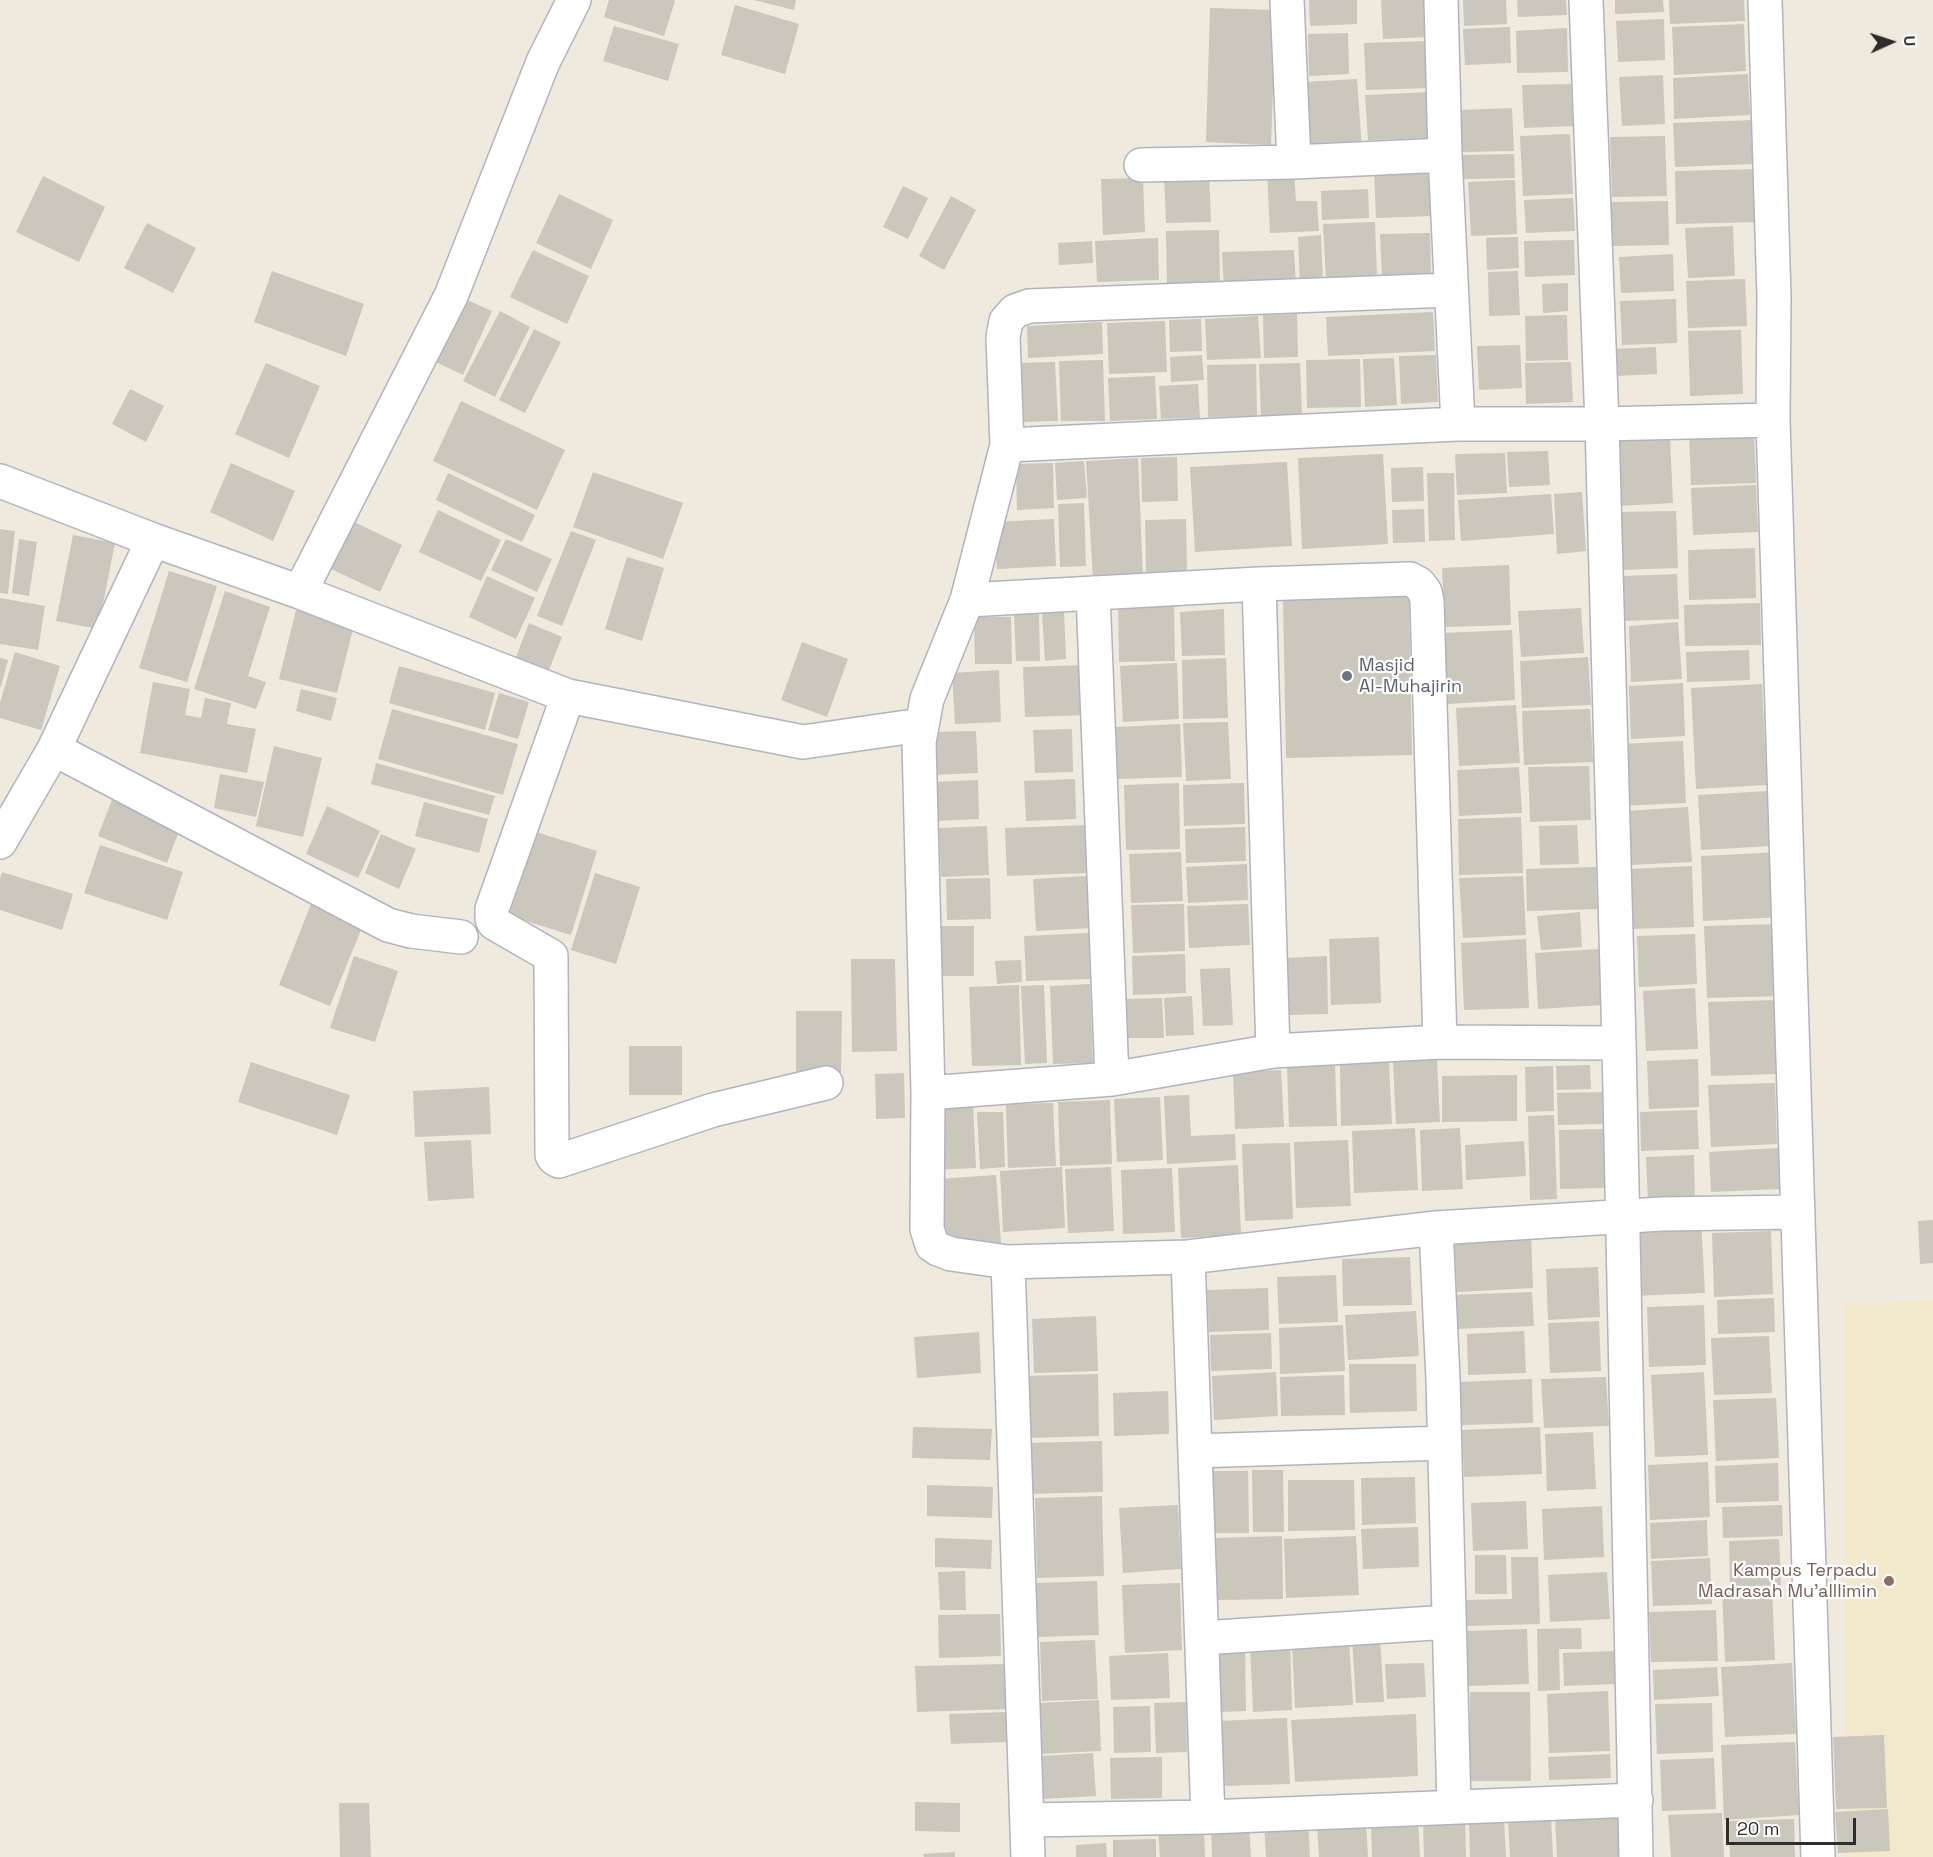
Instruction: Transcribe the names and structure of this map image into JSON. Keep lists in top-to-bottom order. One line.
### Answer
{"places":["Masjid Al-Muhajirin","Kampus Terpadu Madrasah Mu'alllimin"],"scale_bar":"20 m","north":"right"}
